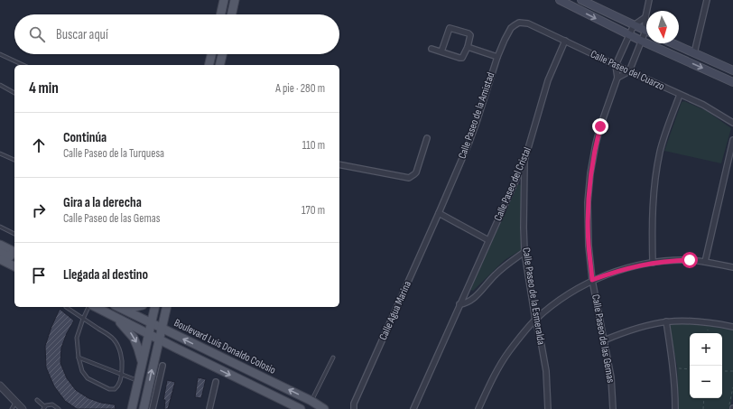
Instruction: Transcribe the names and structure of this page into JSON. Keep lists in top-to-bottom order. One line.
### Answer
{"streets":{"main road":["Boulevard Luis Donaldo Colosio"],"street":["Calle Paseo del Cuarzo","Calle Paseo de la Amistad","Calle Paseo del Cristal","Calle Paseo de la Esmeralda","Calle Agua Marina","Calle Paseo de las Gemas"]},"crossings":[["Calle Paseo del Cuarzo","Calle Paseo de la Amistad"],["Calle Paseo del Cuarzo","Calle Paseo del Cristal"],["Calle Paseo del Cuarzo","Calle Paseo de las Gemas"],["Calle Paseo de la Amistad","Calle Agua Marina"],["Calle Paseo del Cristal","Calle Paseo de la Esmeralda"]],"north":"bottom","page":{"search":"Buscar aquí","heading":["4 min","A pie · 280 m"],"list":[["Continúa","Calle Paseo de la Turquesa","110 m"],["Gira a la derecha","Calle Paseo de las Gemas","170 m"],"Llegada al destino"],"map_buttons":["+","−"]}}
